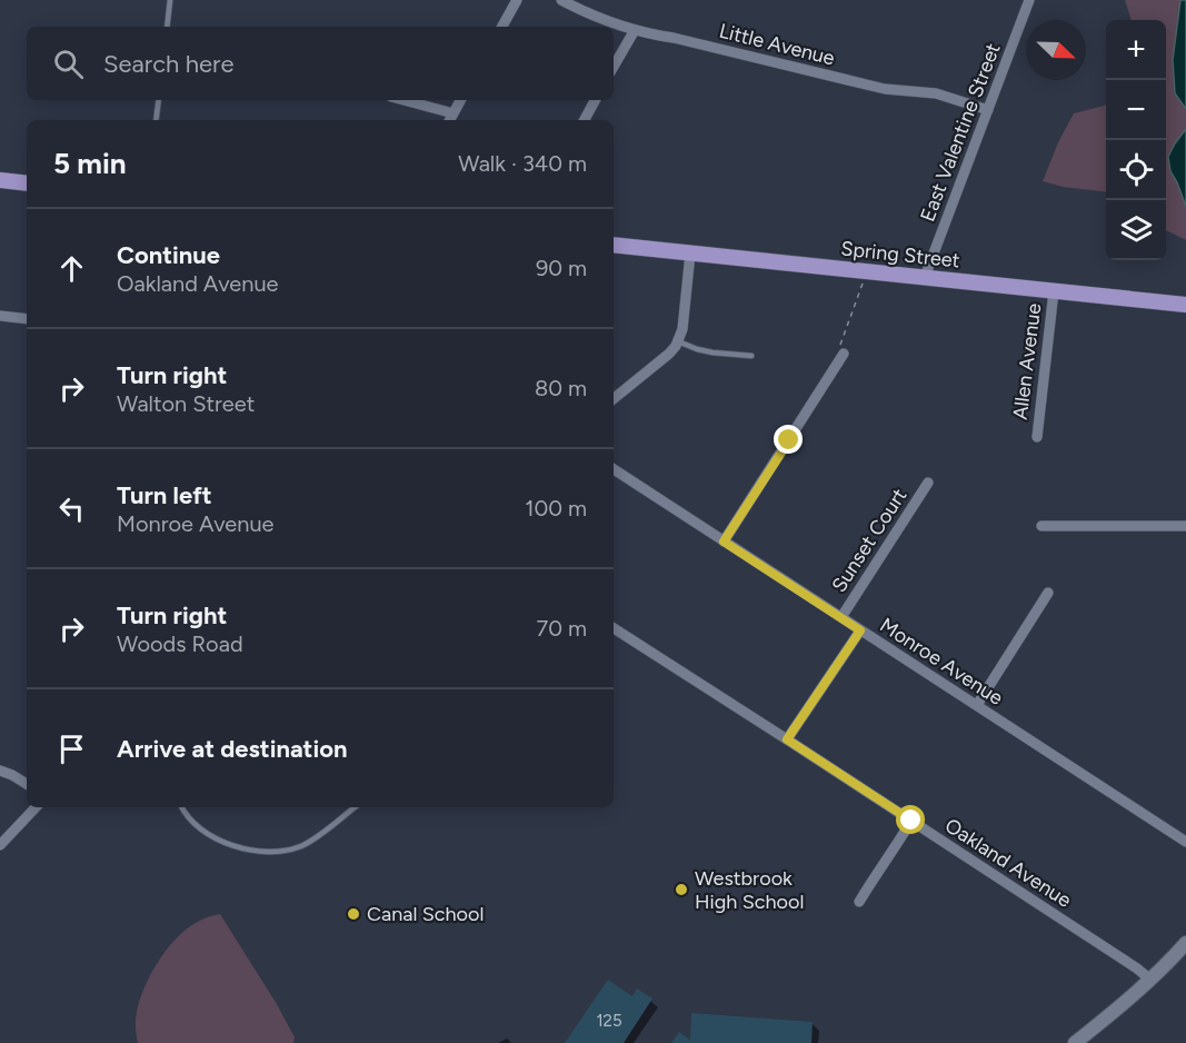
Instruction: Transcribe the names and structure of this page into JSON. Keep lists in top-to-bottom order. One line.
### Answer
{"streets":{"main road":["Spring Street"],"street":["Little Avenue","East Valentine Street","Allen Avenue","Sunset Court","Monroe Avenue","Oakland Avenue"]},"crossings":[["Little Avenue","East Valentine Street"],["East Valentine Street","Spring Street"],["Spring Street","Allen Avenue"],["Sunset Court","Monroe Avenue"]],"places":["Westbrook High School","Canal School"],"house_numbers":["125"],"north":"bottom right","page":{"map_buttons":["+","−"],"search":"Search here","heading":["5 min","Walk · 340 m"],"list":[["Continue","Oakland Avenue","90 m"],["Turn right","Walton Street","80 m"],["Turn left","Monroe Avenue","100 m"],["Turn right","Woods Road","70 m"],"Arrive at destination"]}}
